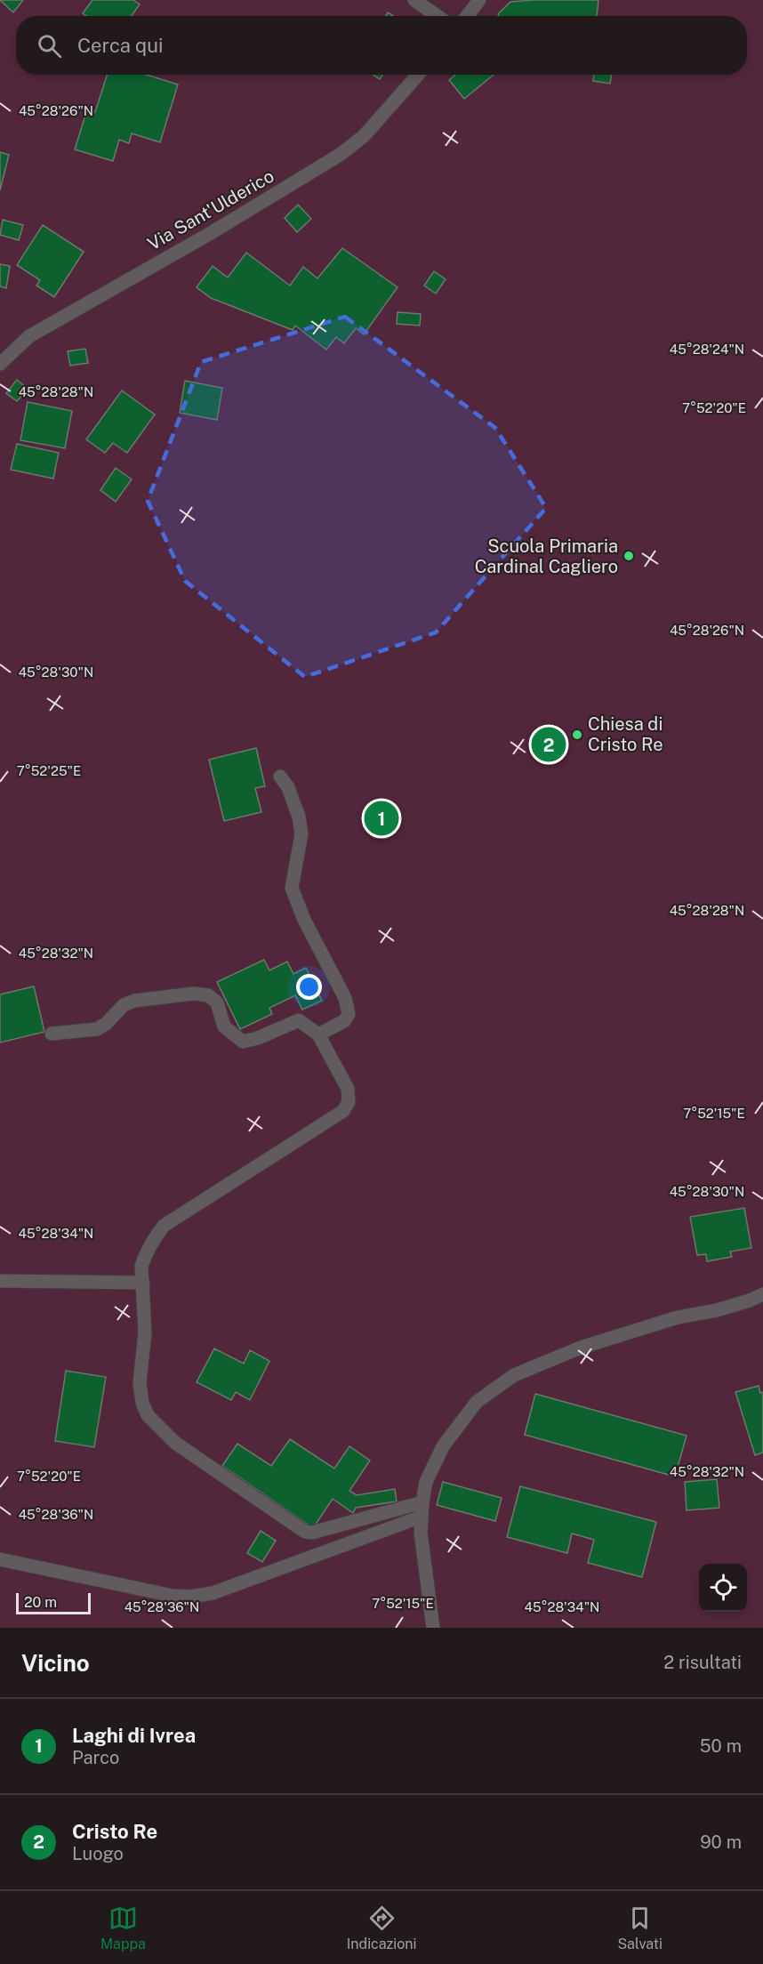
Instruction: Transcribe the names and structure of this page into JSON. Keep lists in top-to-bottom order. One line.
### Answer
{"streets":{"street":["Via Sant'Ulderico"]},"places":["Scuola Primaria Cardinal Cagliero","Chiesa di Cristo Re"],"scale_bar":"20 m","page":{"search":"Cerca qui","pins":["2","1"],"scale":"20 m","heading":["Vicino","2 risultati"],"list":[{"mark":"1","name":"Laghi di Ivrea","note":"Parco","value":"50 m"},{"mark":"2","name":"Cristo Re","note":"Luogo","value":"90 m"}],"nav":["Mappa","Indicazioni","Salvati"]},"coordinates":["45°28'26\"N","45°28'24\"N","45°28'28\"N","7°52'20\"E","45°28'30\"N","7°52'25\"E","45°28'32\"N","7°52'15\"E","45°28'34\"N","45°28'36\"N"]}
